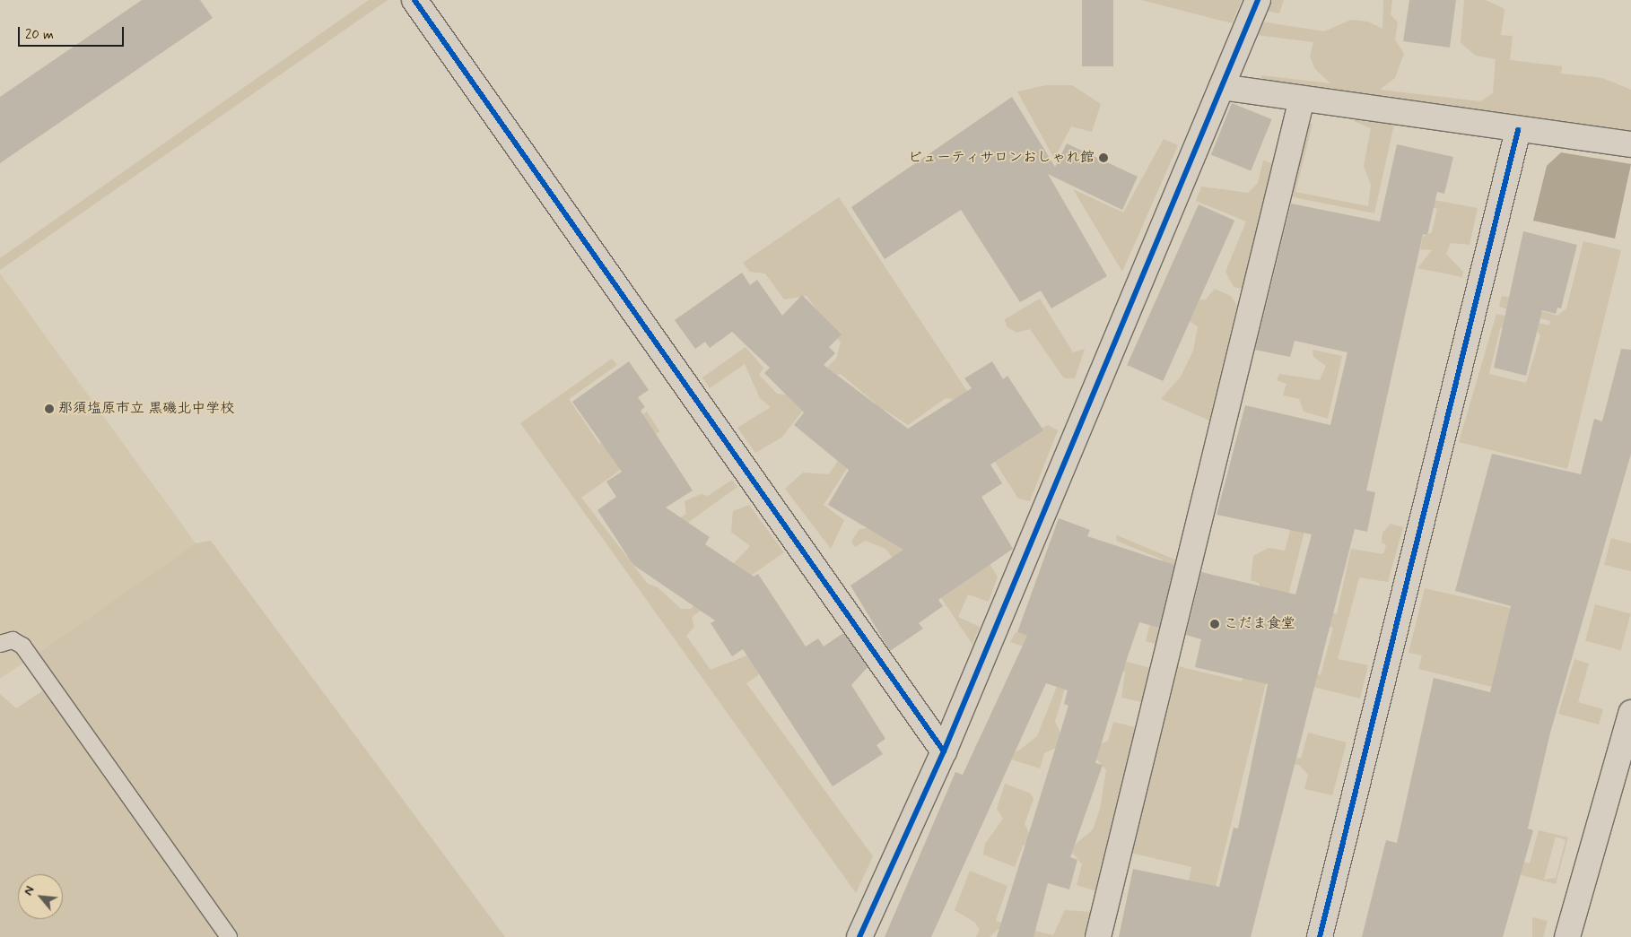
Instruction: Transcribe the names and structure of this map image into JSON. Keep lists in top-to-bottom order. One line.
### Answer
{"places":["ビューティサロンおしゃれ館","那須塩原市立 黒磯北中学校","こだま食堂"],"scale_bar":"20 m","north":"top left"}
